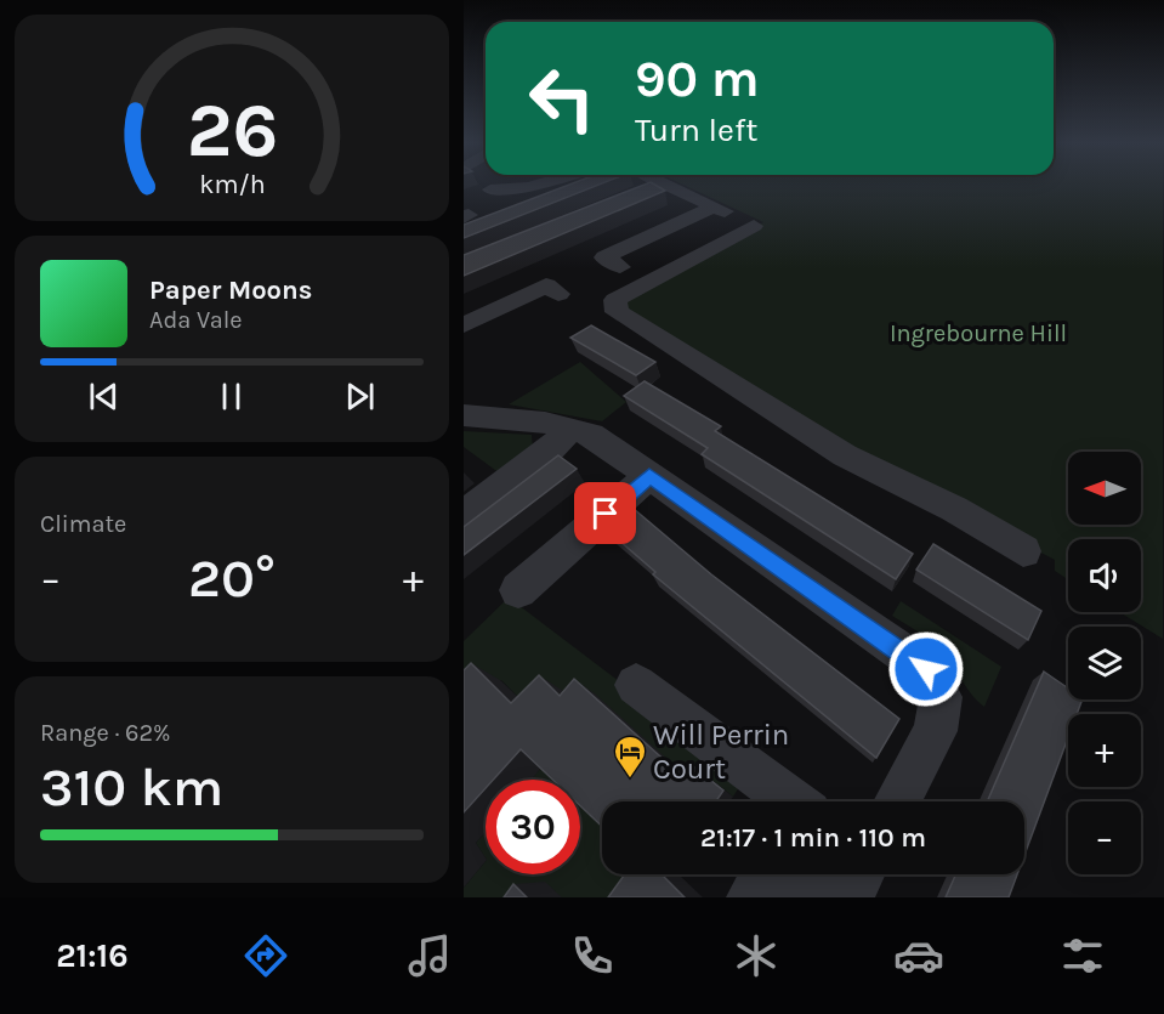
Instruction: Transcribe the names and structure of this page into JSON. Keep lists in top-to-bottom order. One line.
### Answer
{"parks":["Ingrebourne Hill"],"places":{"hotel":["Will Perrin Court"]},"north":"left","page":{"turn":["90 m","Turn left"],"song":["Paper Moons","Ada Vale"],"map_buttons":["+","−"],"tile":["Climate",["Range · 62%","310 km"]],"heat":["−","20°","+"],"limit":"30","trip":"21:17 · 1 min · 110 m","tabs":"21:16","gauge":["26","km/h"]}}
